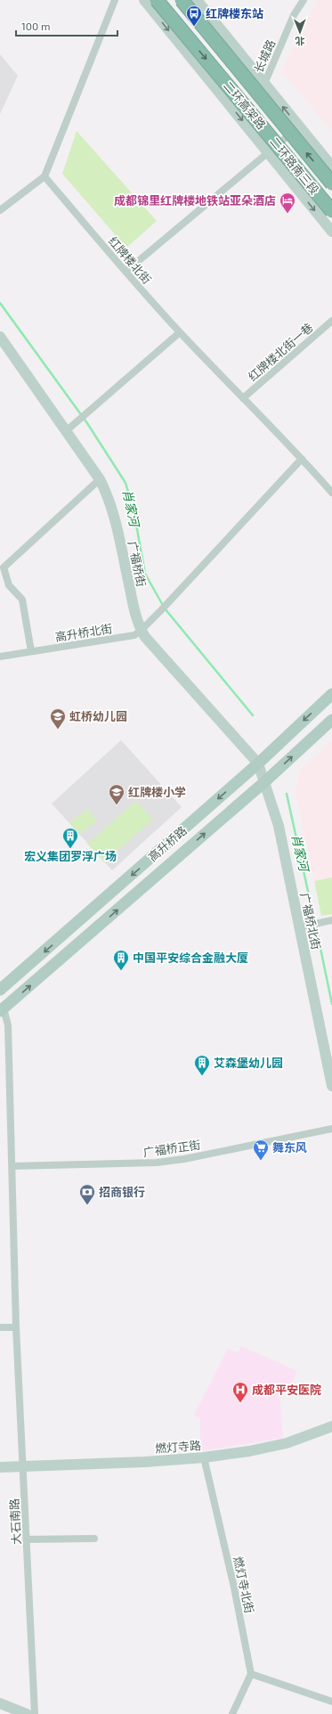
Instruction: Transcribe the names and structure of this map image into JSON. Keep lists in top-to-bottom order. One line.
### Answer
{"streets":{"highway":["二环高架路"],"main road":["二环路南三段","广福桥街","高升桥路","广福桥北街","燃灯寺路"],"street":["长城路","红牌楼北街","红牌楼北街一巷","高升桥北街","广福桥正街","大石南路","燃灯寺北街"]},"crossings":[["红牌楼北街","红牌楼北街一巷"],["红牌楼北街","高升桥北街"],["广福桥街","高升桥北街"],["广福桥街","高升桥路"],["广福桥街","广福桥北街"],["高升桥路","广福桥北街"],["高升桥路","大石南路"],["广福桥正街","大石南路"],["燃灯寺路","大石南路"],["燃灯寺路","燃灯寺北街"]],"water":["肖家河"],"places":{"bus stop":["红牌楼东站"],"hotel":["成都锦里红牌楼地铁站亚朵酒店"],"school or university":["虹桥幼儿园","红牌楼小学"],"building":["宏义集团罗浮广场","中国平安综合金融大厦","艾森堡幼儿园"],"supermarket":["舞东风"],"bank":["招商银行"],"hospital":["成都平安医院"]},"scale_bar":"100 m","north":"bottom"}
